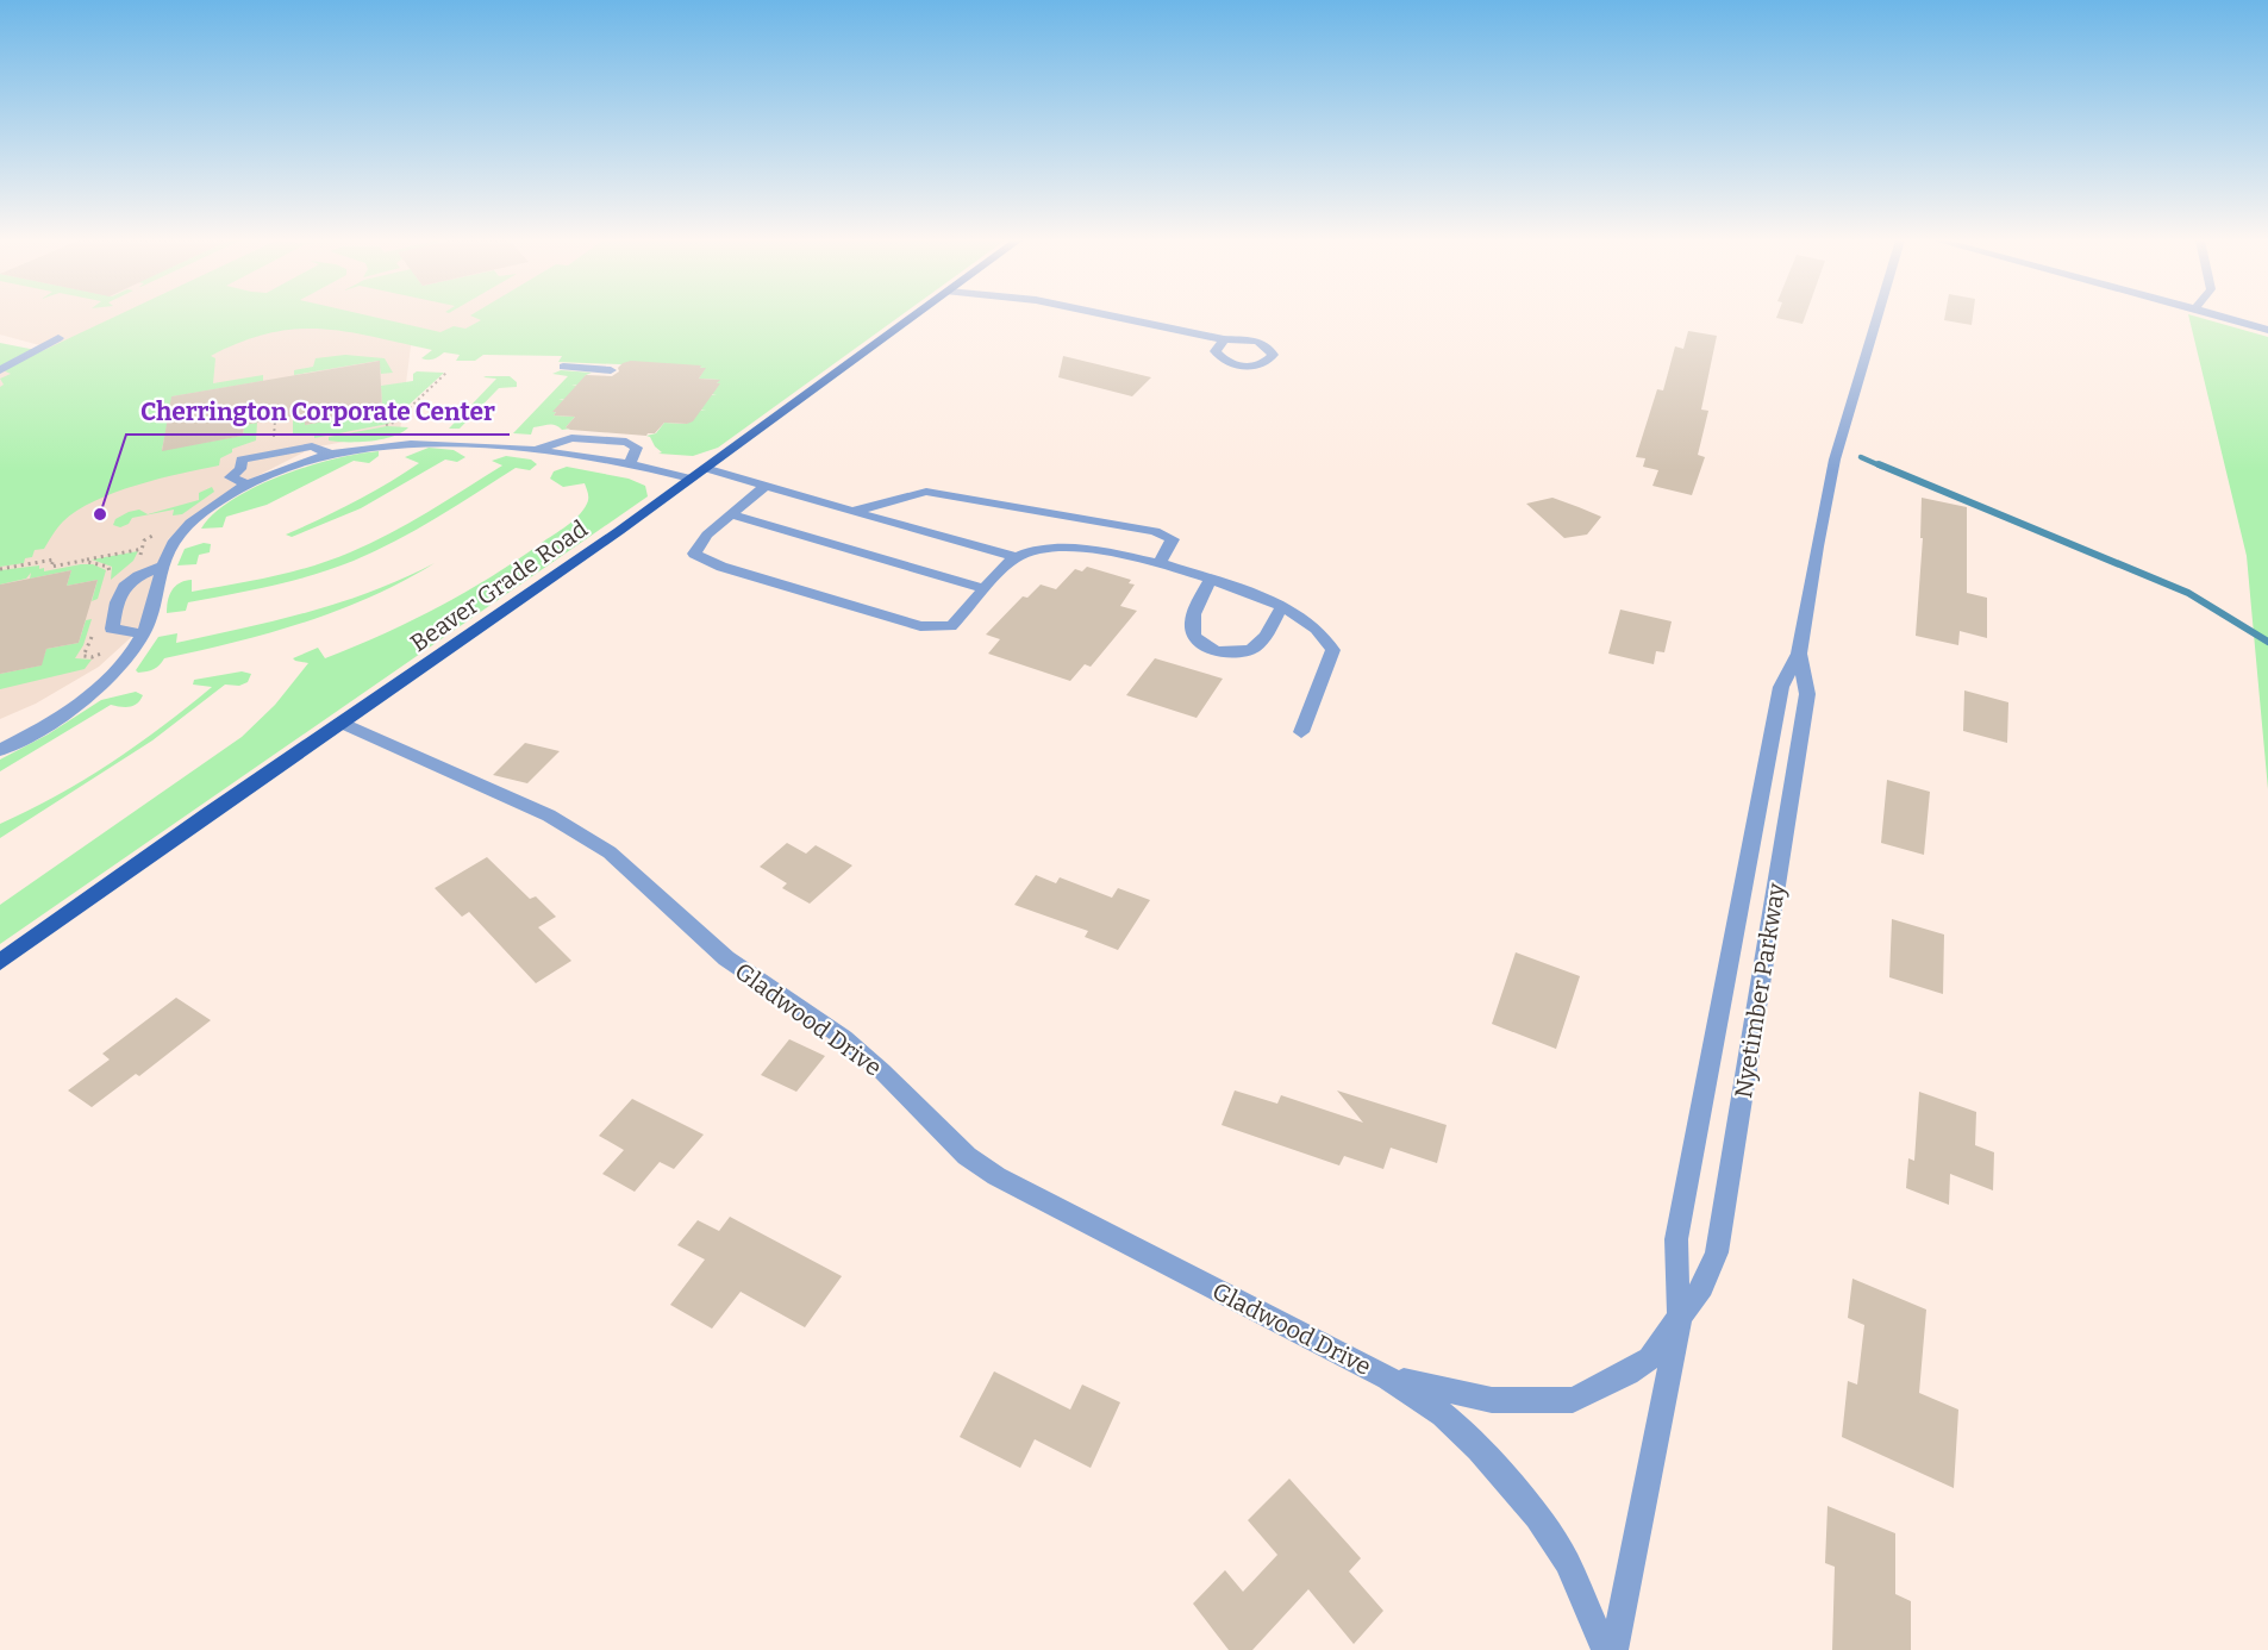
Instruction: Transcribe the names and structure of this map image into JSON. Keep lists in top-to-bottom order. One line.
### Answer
{"streets":{"main road":["Beaver Grade Road"],"street":["Nyetimber Parkway","Gladwood Drive"]},"crossings":[["Beaver Grade Road","Gladwood Drive"],["Nyetimber Parkway","Gladwood Drive"]],"places":["Cherrington Corporate Center"]}
